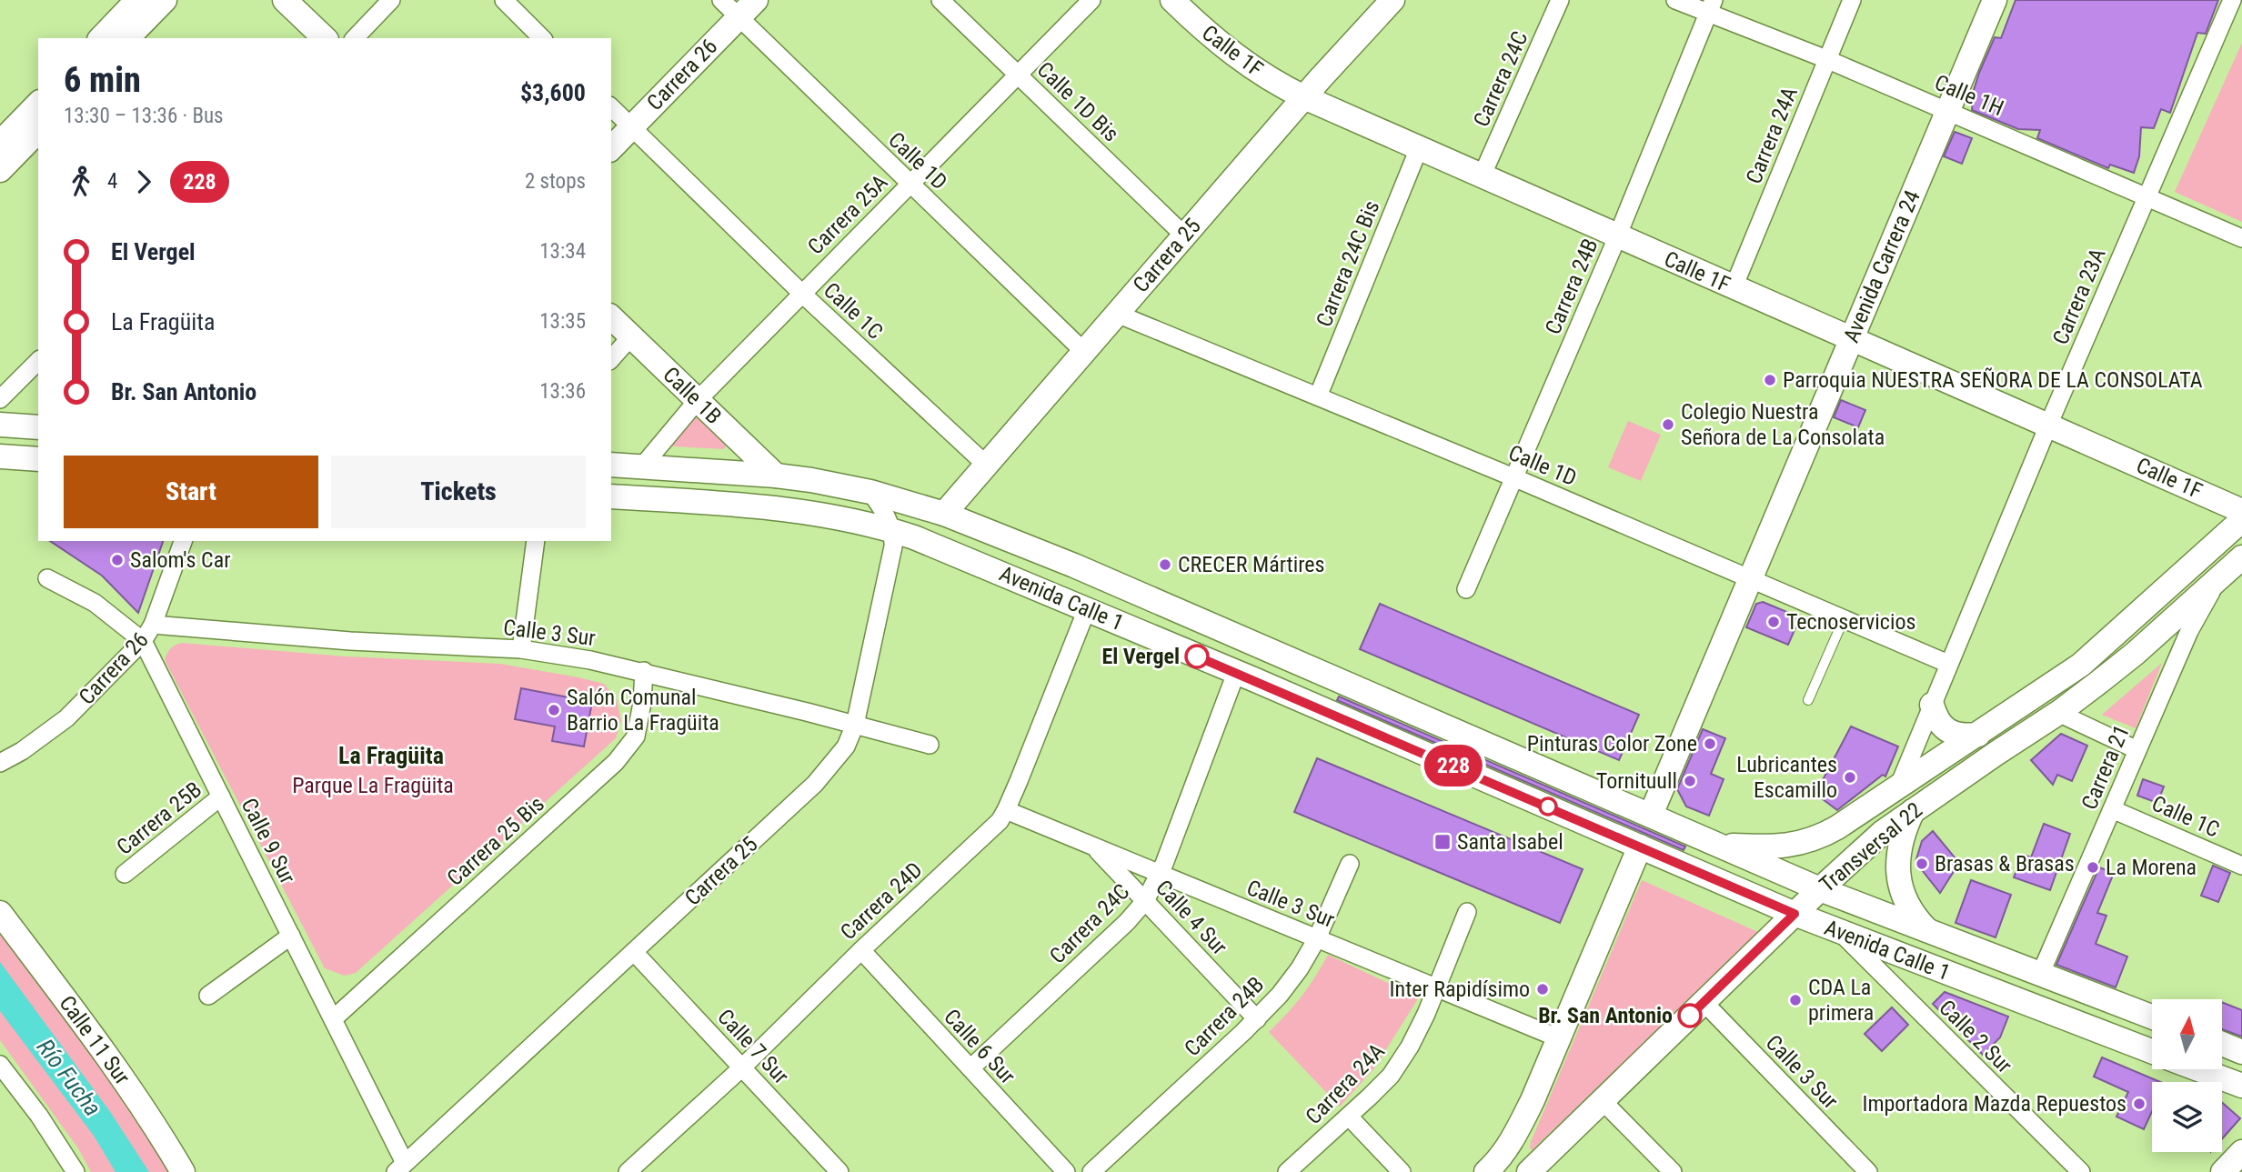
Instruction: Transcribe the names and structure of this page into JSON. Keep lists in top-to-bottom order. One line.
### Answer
{"streets":{"main road":["Calle 1F","Carrera 26","Carrera 25","Avenida Carrera 24","Calle 1B","Avenida Calle 1","Transversal 22","Calle 11 Sur"],"street":["Carrera 24C","Calle 1H","Calle 1D Bis","Carrera 24A","Calle 1D","Carrera 25A","Carrera 24C Bis","Carrera 24B","Carrera 23A","Calle 1C","Calle 3 Sur","Carrera 21","Carrera 25B","Calle 9 Sur","Carrera 25 Bis","Carrera 24D","Calle 4 Sur","Calle 2 Sur","Calle 7 Sur","Calle 6 Sur"]},"crossings":[["Calle 1F","Carrera 24C"],["Calle 1F","Carrera 24A"],["Calle 1F","Carrera 25"],["Calle 1F","Carrera 24C Bis"],["Calle 1F","Avenida Carrera 24"],["Calle 1F","Carrera 24B"],["Calle 1F","Carrera 23A"],["Calle 1F","Transversal 22"],["Carrera 26","Calle 1D"],["Carrera 26","Calle 1C"],["Carrera 26","Calle 3 Sur"],["Carrera 26","Calle 9 Sur"],["Carrera 24C","Avenida Calle 1"],["Carrera 24C","Calle 3 Sur"],["Carrera 24C","Calle 4 Sur"],["Carrera 24C","Calle 6 Sur"],["Calle 1H","Carrera 24A"],["Calle 1H","Avenida Carrera 24"],["Calle 1H","Carrera 24B"],["Calle 1H","Carrera 23A"],["Calle 1D Bis","Carrera 25A"],["Calle 1D Bis","Carrera 25"],["Carrera 24A","Calle 3 Sur"],["Calle 1D","Carrera 25A"],["Calle 1D","Carrera 25"],["Calle 1D","Carrera 24C Bis"],["Calle 1D","Avenida Carrera 24"],["Calle 1D","Carrera 24B"],["Calle 1D","Carrera 23A"],["Carrera 25A","Calle 1C"],["Carrera 25A","Calle 1B"],["Carrera 25A","Avenida Calle 1"],["Carrera 25","Calle 1C"],["Carrera 25","Avenida Calle 1"],["Carrera 25","Calle 3 Sur"],["Carrera 25","Calle 9 Sur"],["Carrera 25","Calle 7 Sur"],["Avenida Carrera 24","Avenida Calle 1"],["Carrera 24B","Calle 3 Sur"],["Carrera 24B","Calle 4 Sur"],["Carrera 23A","Transversal 22"],["Calle 1C","Carrera 21"],["Calle 1B","Avenida Calle 1"],["Avenida Calle 1","Carrera 21"],["Avenida Calle 1","Transversal 22"],["Avenida Calle 1","Carrera 24D"],["Avenida Calle 1","Calle 2 Sur"],["Calle 3 Sur","Carrera 25 Bis"],["Calle 3 Sur","Transversal 22"],["Calle 3 Sur","Carrera 24D"],["Calle 3 Sur","Calle 4 Sur"],["Carrera 21","Transversal 22"],["Carrera 25B","Calle 9 Sur"],["Calle 9 Sur","Carrera 25 Bis"],["Carrera 24D","Calle 7 Sur"],["Carrera 24D","Calle 6 Sur"]],"districts":["La Fragüita"],"water":["Río Fucha"],"parks":["Parque La Fragüita"],"places":{"other":["Parroquia NUESTRA SEÑORA DE LA CONSOLATA","Colegio Nuestra Señora de La Consolata","Salom's Car","CRECER Mártires","Tecnoservicios","El Vergel","Salón Comunal Barrio La Fragüita","Pinturas Color Zone","Lubricantes Escamillo","Tornituull","Brasas & Brasas","La Morena","Inter Rapidísimo","CDA La primera","Br. San Antonio","Importadora Mazda Repuestos"],"transit":["Santa Isabel"]},"lines":["bus line 228"],"north":"top","page":{"on_map":"228","heading":["6 min","13:30 – 13:36 · Bus","$3,600"],"legs":["4","228","2 stops"],"list":[{"name":"El Vergel","value":"13:34"},{"name":"La Fragüita","value":"13:35"},{"name":"Br. San Antonio","value":"13:36"}],"buttons":["Start","Tickets"]}}
